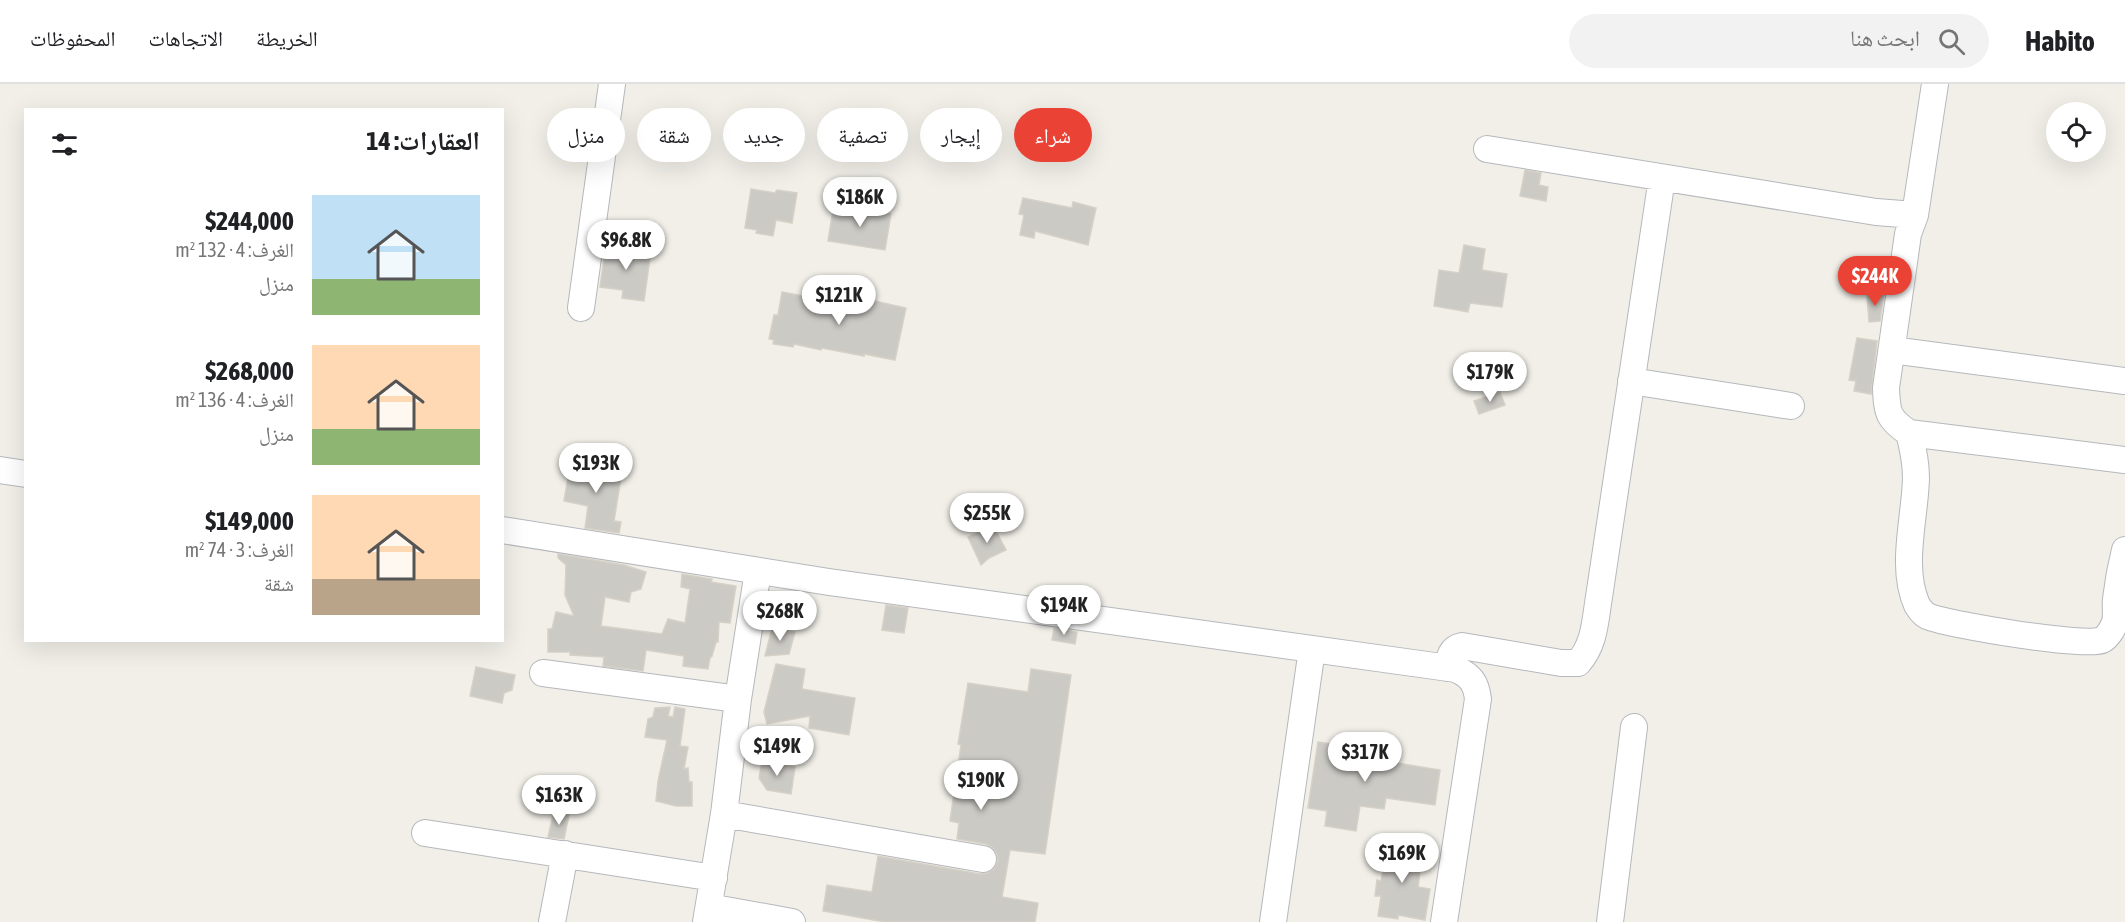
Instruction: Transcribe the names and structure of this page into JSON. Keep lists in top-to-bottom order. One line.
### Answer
{"page":{"header":"Habito","search":"ابحث هنا","nav":["الخريطة","الاتجاهات","المحفوظات"],"chip":["شراء","إيجار","تصفية","جديد","شقة","منزل"],"heading":"العقارات: 14","price":["$186K","$96.8K","$244K","$121K","$179K","$193K","$255K","$194K","$268K","$149K","$317K","$190K","$163K","$169K"],"list":[{"name":"$244,000","note":"الغرف: 4 · 132 m² · منزل"},{"name":"$268,000","note":"الغرف: 4 · 136 m² · منزل"},{"name":"$149,000","note":"الغرف: 3 · 74 m² · شقة"}]}}
